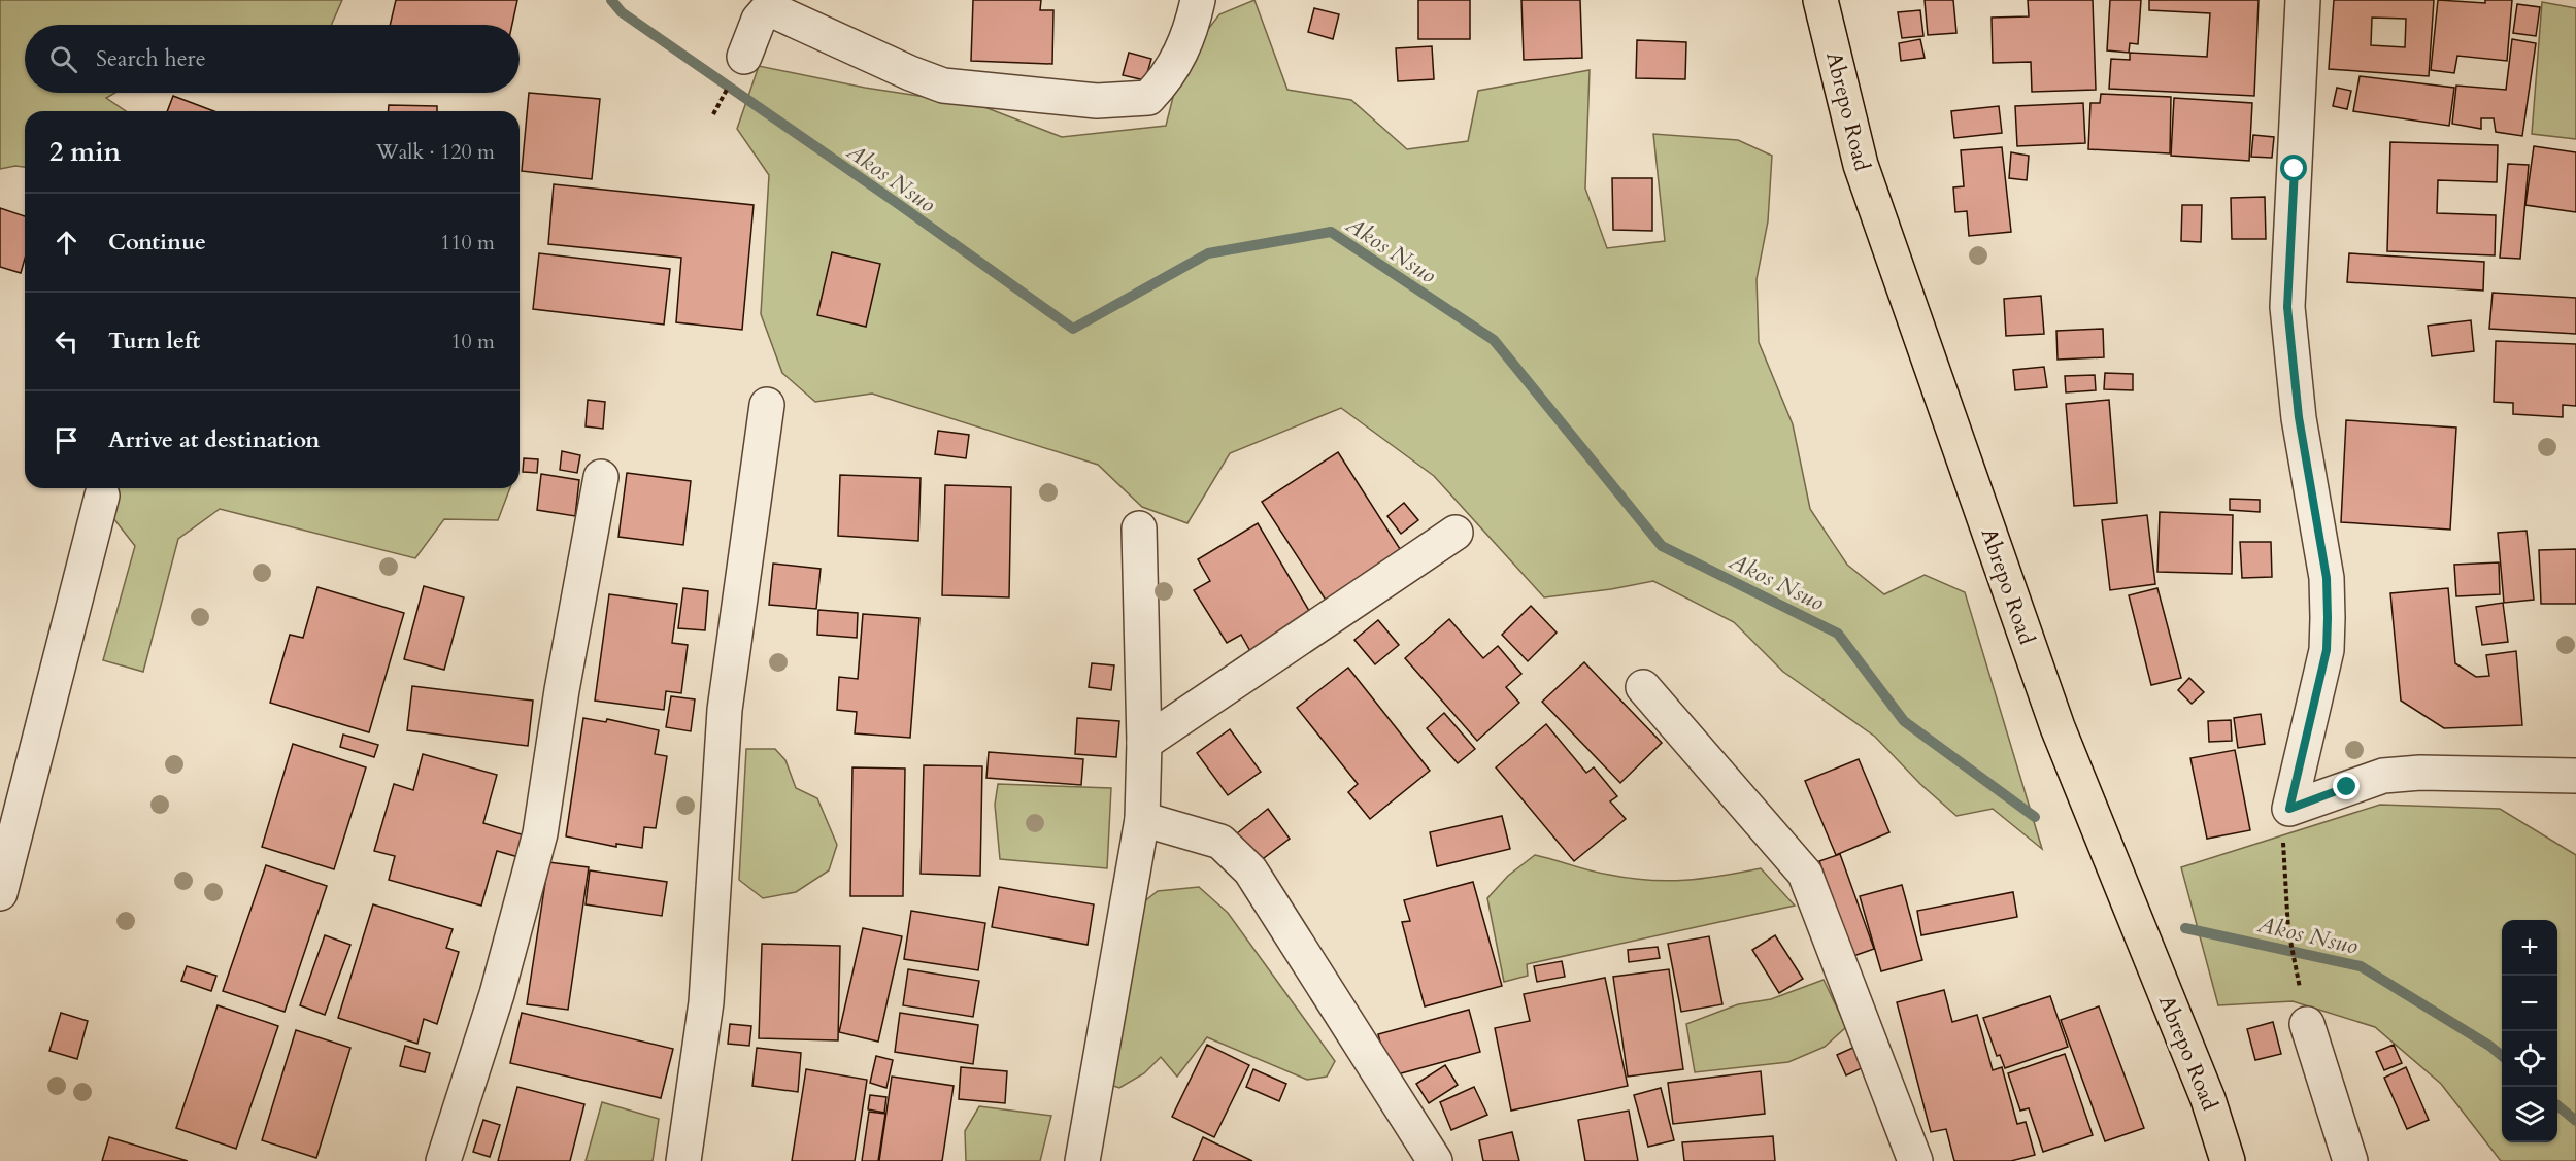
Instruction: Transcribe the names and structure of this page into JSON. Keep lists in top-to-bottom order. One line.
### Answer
{"streets":{"main road":["Abrepo Road"]},"water":["Akos Nsuo"],"page":{"search":"Search here","heading":["2 min","Walk · 120 m"],"list":[["Continue","110 m"],["Turn left","10 m"],"Arrive at destination"],"map_buttons":["+","−"]}}
